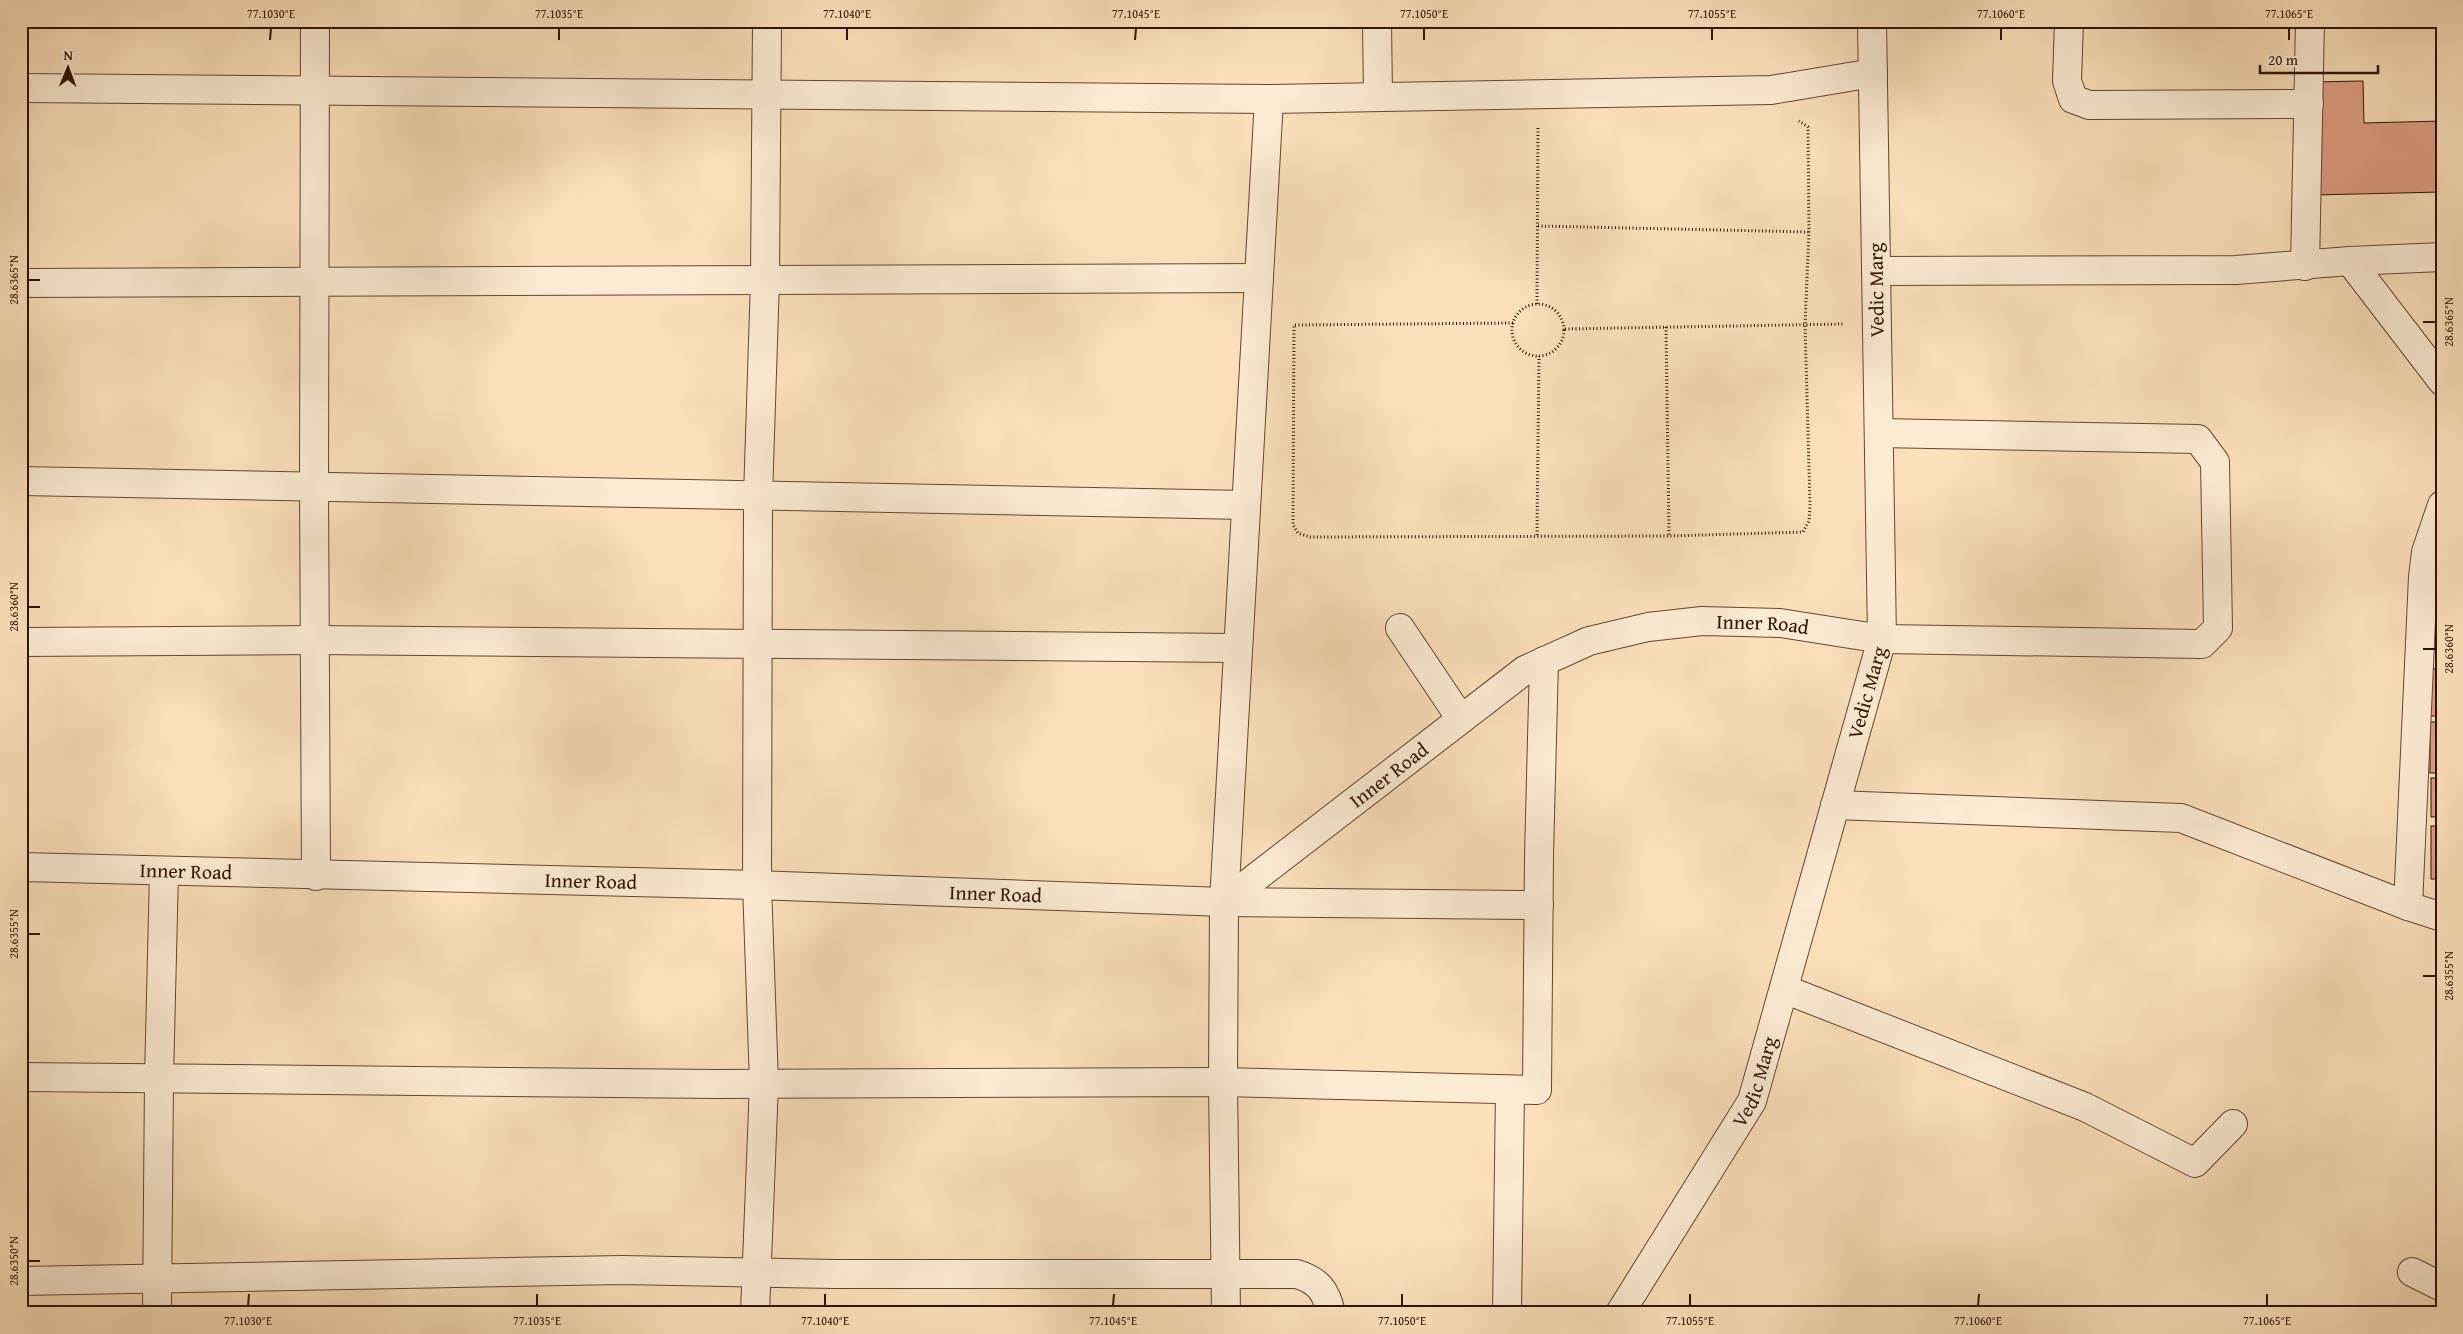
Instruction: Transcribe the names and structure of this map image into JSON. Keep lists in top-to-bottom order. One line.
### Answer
{"streets":{"street":["Vedic Marg","Inner Road"]},"crossings":[["Vedic Marg","Inner Road"]],"scale_bar":"20 m","north":"top","coordinates":["77.1030°E","77.1035°E","77.1040°E","77.1045°E","77.1050°E","77.1055°E","77.1060°E","77.1065°E","28.6365°N","28.6360°N","28.6355°N","28.6350°N"]}
